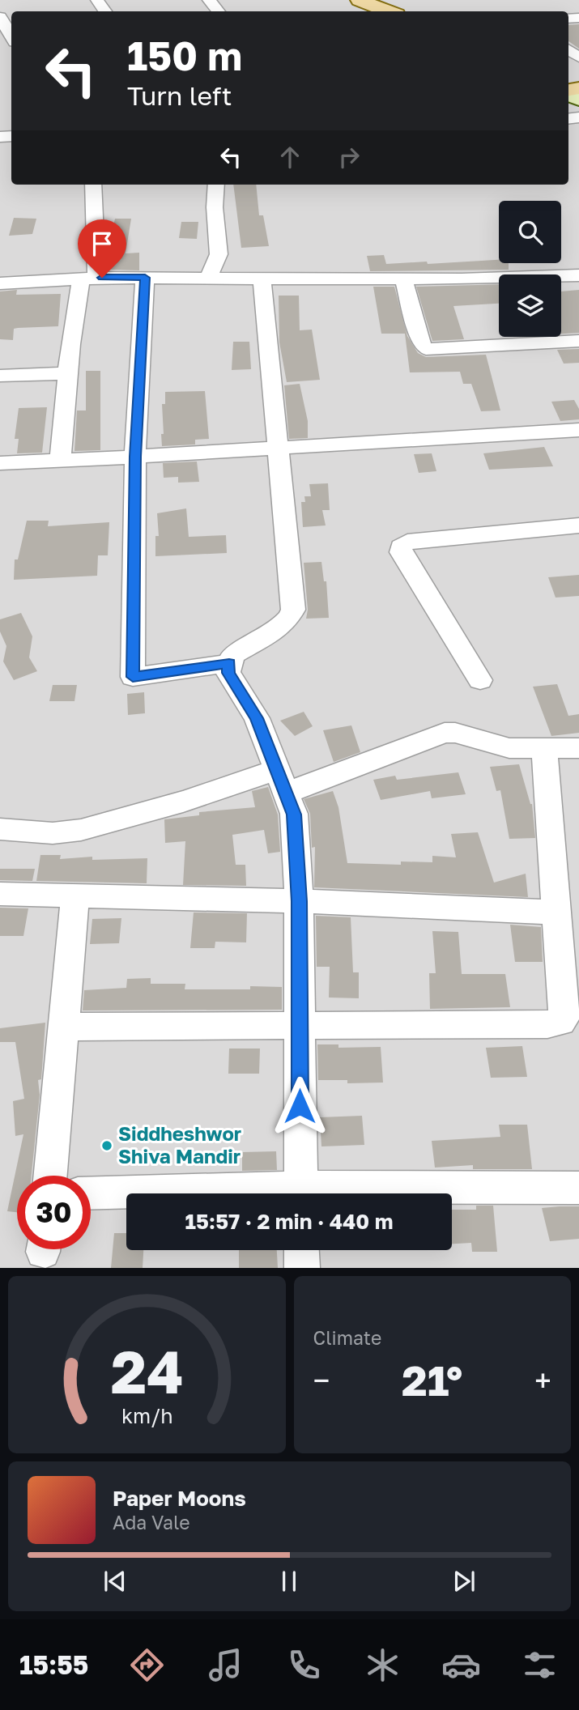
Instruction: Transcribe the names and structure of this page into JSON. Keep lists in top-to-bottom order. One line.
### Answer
{"places":["Siddheshwor Shiva Mandir"],"page":{"turn":["150 m","Turn left"],"limit":"30","trip":"15:57 · 2 min · 440 m","tile":"Climate","heat":["−","21°","+"],"song":["Paper Moons","Ada Vale"],"tabs":"15:55","gauge":["24","km/h"]}}
